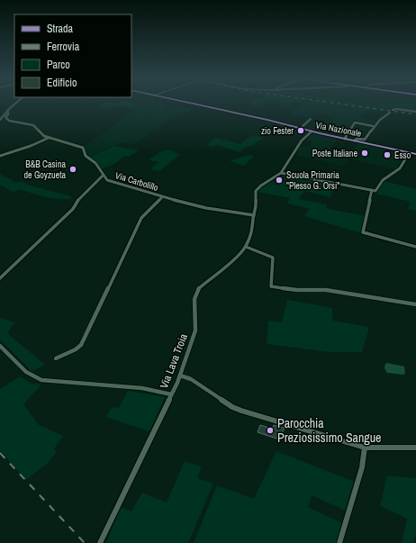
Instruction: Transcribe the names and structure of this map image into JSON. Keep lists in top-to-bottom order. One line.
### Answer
{"streets":{"main road":["Via Nazionale"],"street":["Via Carbolillo","Via Lava Troia"]},"crossings":[["Via Nazionale","Via Lava Troia"],["Via Carbolillo","Via Lava Troia"]],"places":["zio Fester","Poste Italiane","Esso","B&B Casina de Goyzueta","Scuola Primaria \"Plesso G. Orsi\"","Parocchia Preziosissimo Sangue"],"legend":["Strada","Ferrovia","Parco","Edificio"]}
